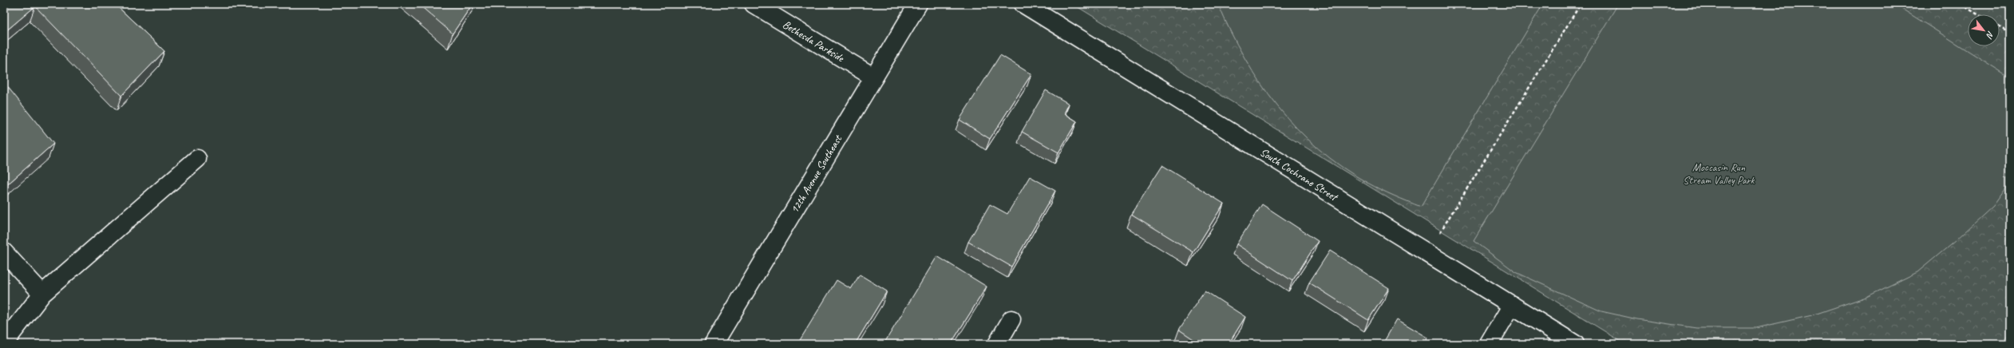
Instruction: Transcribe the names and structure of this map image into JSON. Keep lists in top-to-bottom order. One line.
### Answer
{"streets":{"street":["Bethesda Parkside","12th Avenue Southeast","South Cochrane Street"]},"crossings":[["Bethesda Parkside","12th Avenue Southeast"]],"parks":["Moccasin Run Stream Valley Park"],"north":"bottom right"}
